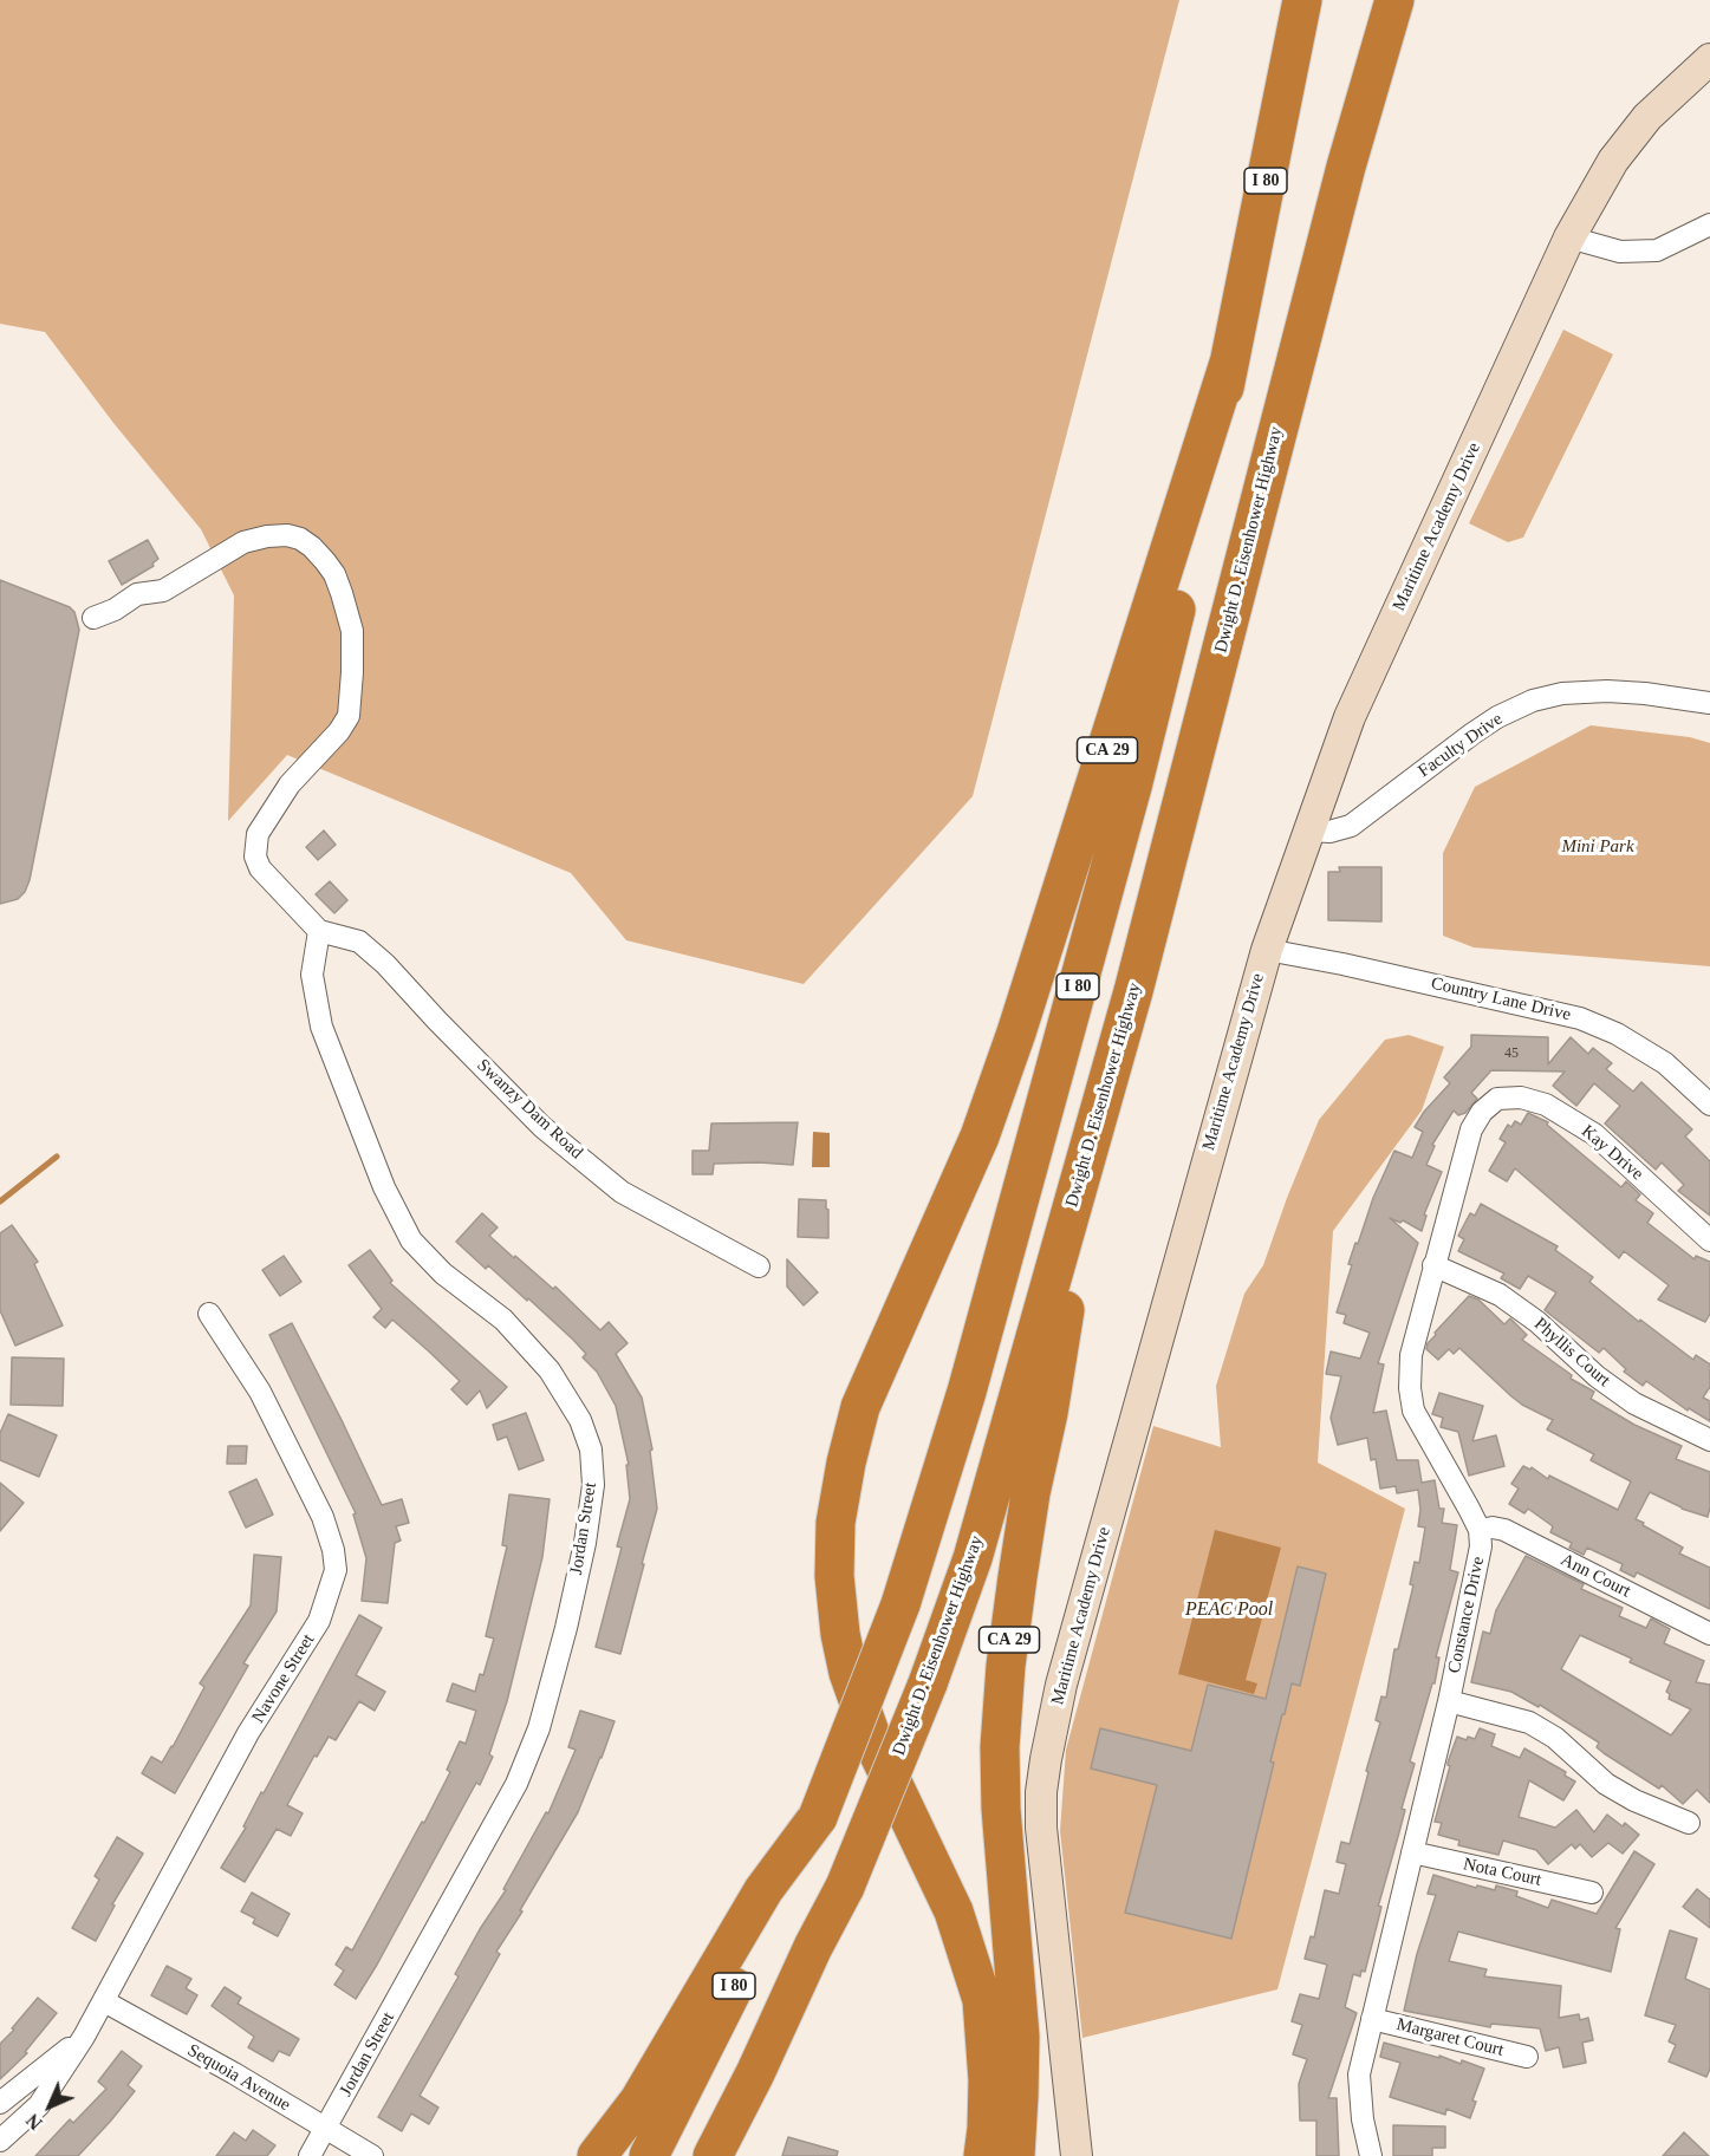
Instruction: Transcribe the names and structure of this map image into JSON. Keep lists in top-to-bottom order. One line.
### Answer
{"streets":{"highway":["I 80","Dwight D. Eisenhower Highway","CA 29"],"street":["Maritime Academy Drive","Faculty Drive","Country Lane Drive","Swanzy Dam Road","Kay Drive","Phyllis Court","Jordan Street","Ann Court","Constance Drive","Navone Street","Nota Court","Margaret Court","Sequoia Avenue"]},"crossings":[["I 80","CA 29"],["Maritime Academy Drive","Faculty Drive"],["Maritime Academy Drive","Country Lane Drive"],["Dwight D. Eisenhower Highway","CA 29"],["Swanzy Dam Road","Jordan Street"],["Kay Drive","Phyllis Court"],["Jordan Street","Sequoia Avenue"],["Ann Court","Constance Drive"],["Constance Drive","Nota Court"],["Constance Drive","Margaret Court"],["Navone Street","Sequoia Avenue"]],"water":["PEAC Pool"],"parks":["Mini Park"],"house_numbers":["45"],"north":"bottom left"}
